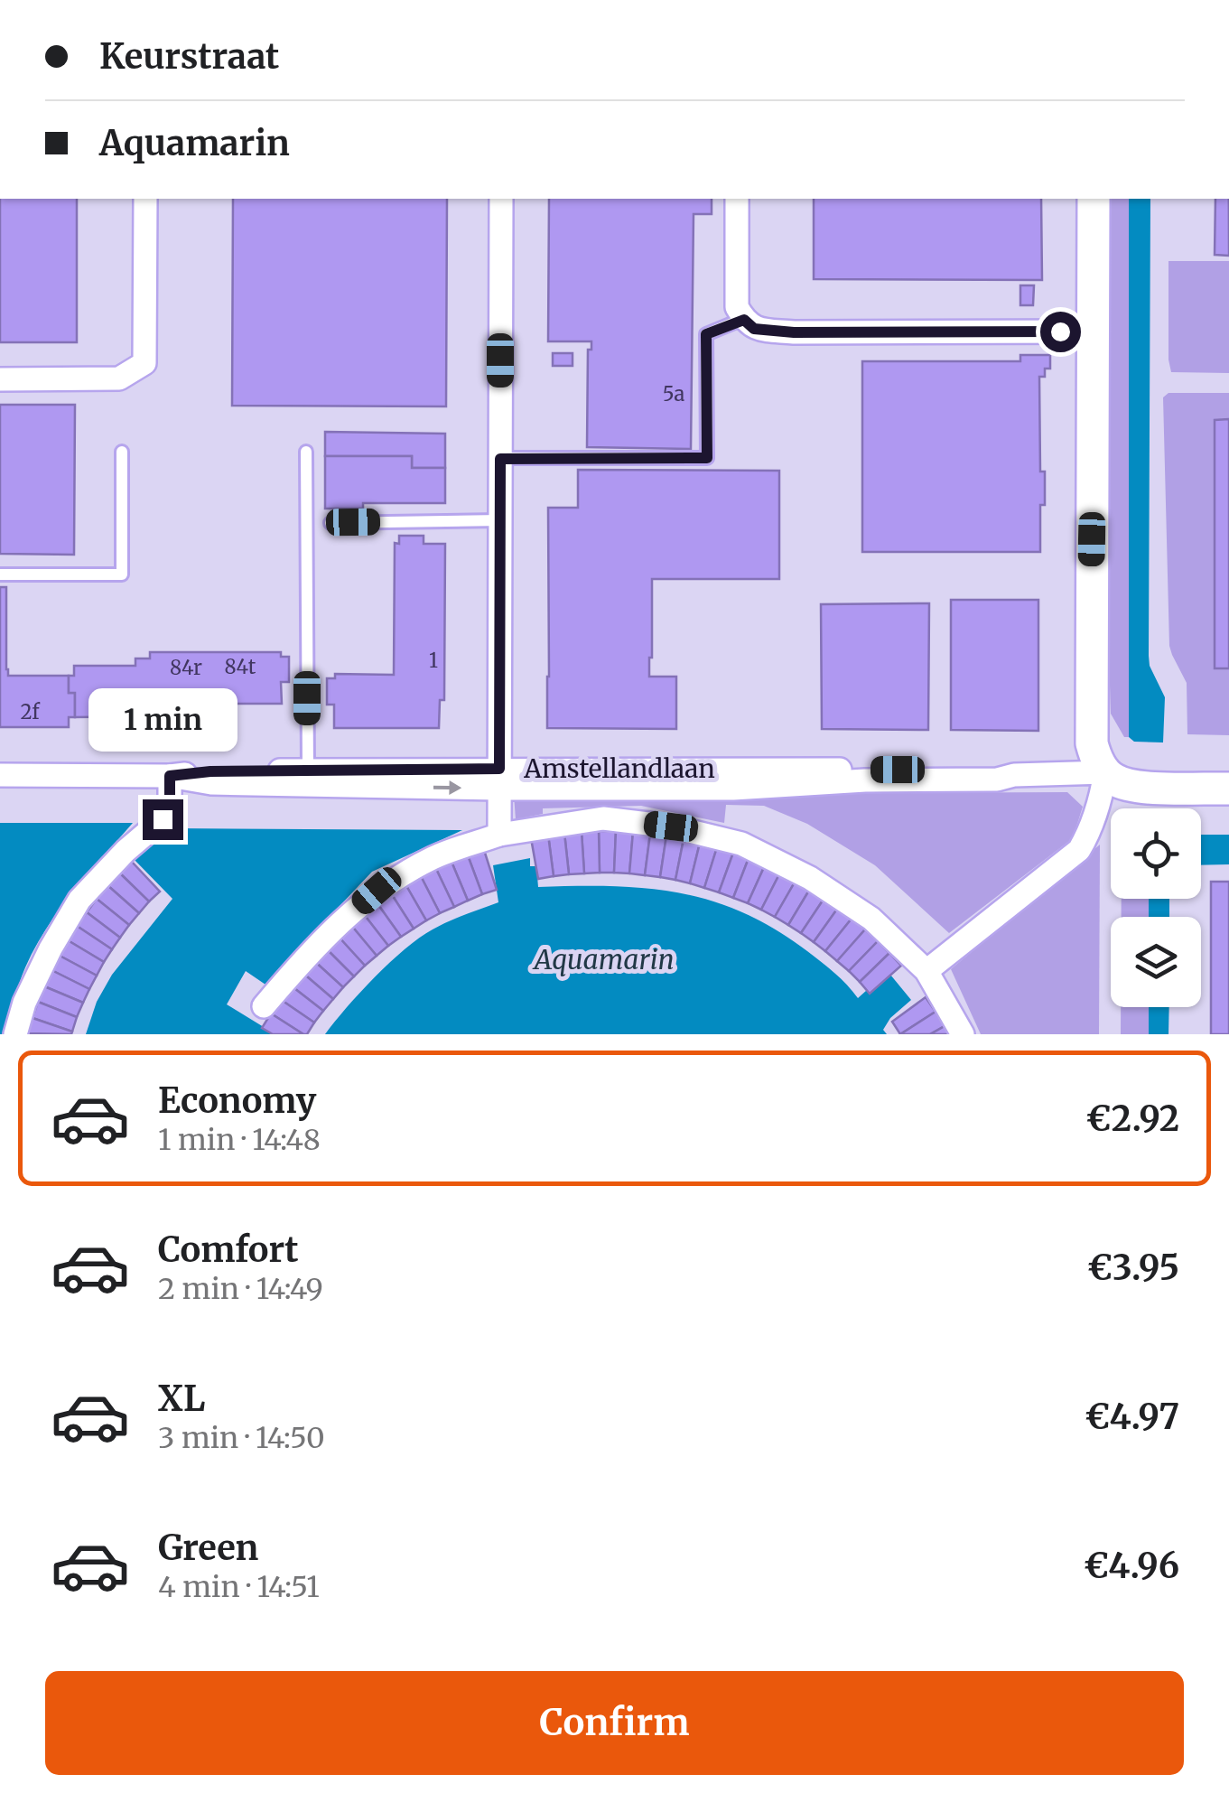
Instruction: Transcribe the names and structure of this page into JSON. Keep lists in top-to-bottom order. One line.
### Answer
{"streets":{"main road":["Amstellandlaan"]},"water":["Aquamarin"],"house_numbers":["5a","1","84t","84r","2f"],"page":{"banner":["Keurstraat","Aquamarin"],"bubble":"1 min","list":[{"name":"Economy","note":"1 min · 14:48","value":"€2.92"},{"name":"Comfort","note":"2 min · 14:49","value":"€3.95"},{"name":"XL","note":"3 min · 14:50","value":"€4.97"},{"name":"Green","note":"4 min · 14:51","value":"€4.96"}],"buttons":"Confirm"}}
